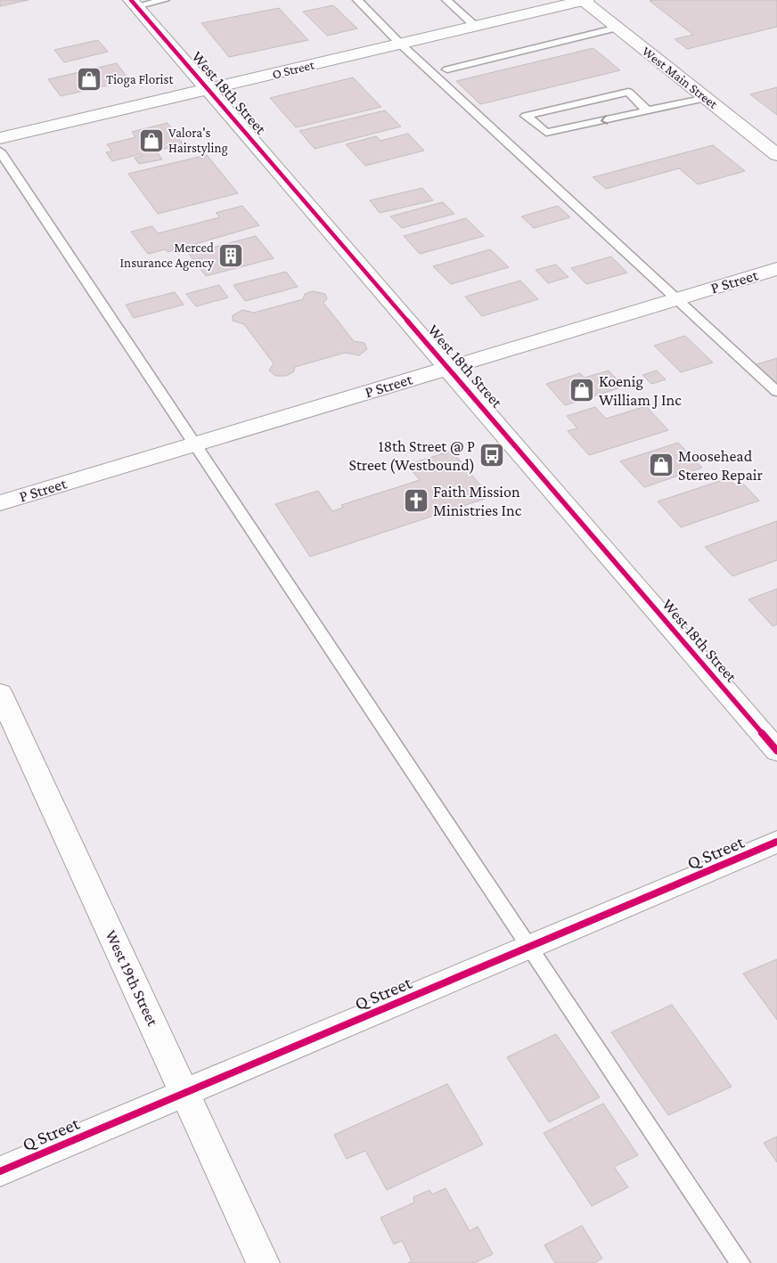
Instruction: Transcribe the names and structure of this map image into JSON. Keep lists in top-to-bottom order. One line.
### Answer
{"streets":{"street":["O Street","West Main Street","West 18th Street","P Street","Q Street","West 19th Street"]},"crossings":[["O Street","West Main Street"],["O Street","West 18th Street"],["West 18th Street","P Street"],["Q Street","West 19th Street"]],"places":{"shop":["Tioga Florist","Valora's Hairstyling","Koenig William J Inc","Moosehead Stereo Repair"],"building":["Merced Insurance Agency"],"bus stop":["18th Street @ P Street (Westbound)"],"church":["Faith Mission Ministries Inc"]}}
